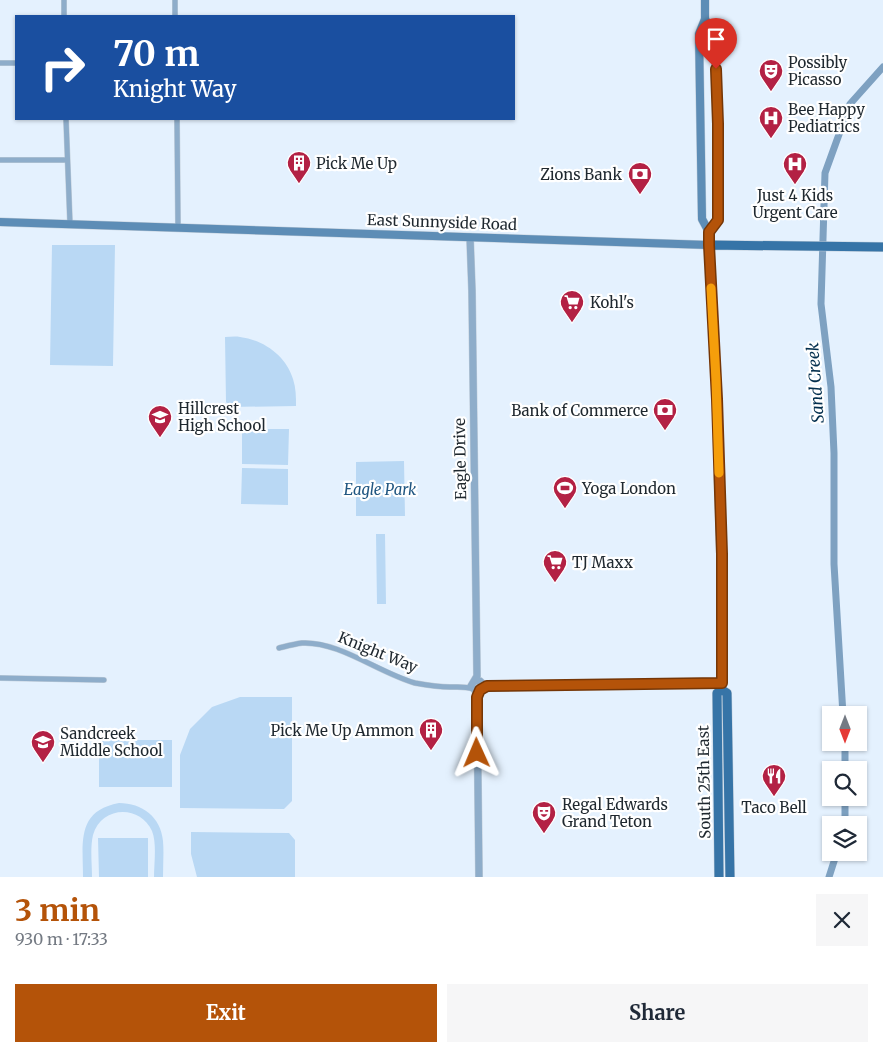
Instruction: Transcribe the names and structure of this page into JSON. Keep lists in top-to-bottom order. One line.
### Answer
{"streets":{"main road":["East Sunnyside Road","South 25th East"],"street":["Eagle Drive","Knight Way"]},"crossings":[["East Sunnyside Road","Eagle Drive"],["East Sunnyside Road","South 25th East"],["Eagle Drive","Knight Way"],["Knight Way","South 25th East"]],"water":["Sand Creek"],"parks":["Eagle Park"],"places":{"theatre":["Possibly Picasso","Regal Edwards Grand Teton"],"hospital":["Bee Happy Pediatrics","Just 4 Kids Urgent Care"],"building":["Pick Me Up","Pick Me Up Ammon"],"bank":["Zions Bank","Bank of Commerce"],"supermarket":["Kohl's","TJ Maxx"],"school or university":["Hillcrest High School","Sandcreek Middle School"],"sports":["Yoga London"],"restaurant":["Taco Bell"]},"north":"bottom","page":{"turn":["70 m","Knight Way"],"heading":["3 min","930 m · 17:33"],"buttons":["Exit","Share"]}}
